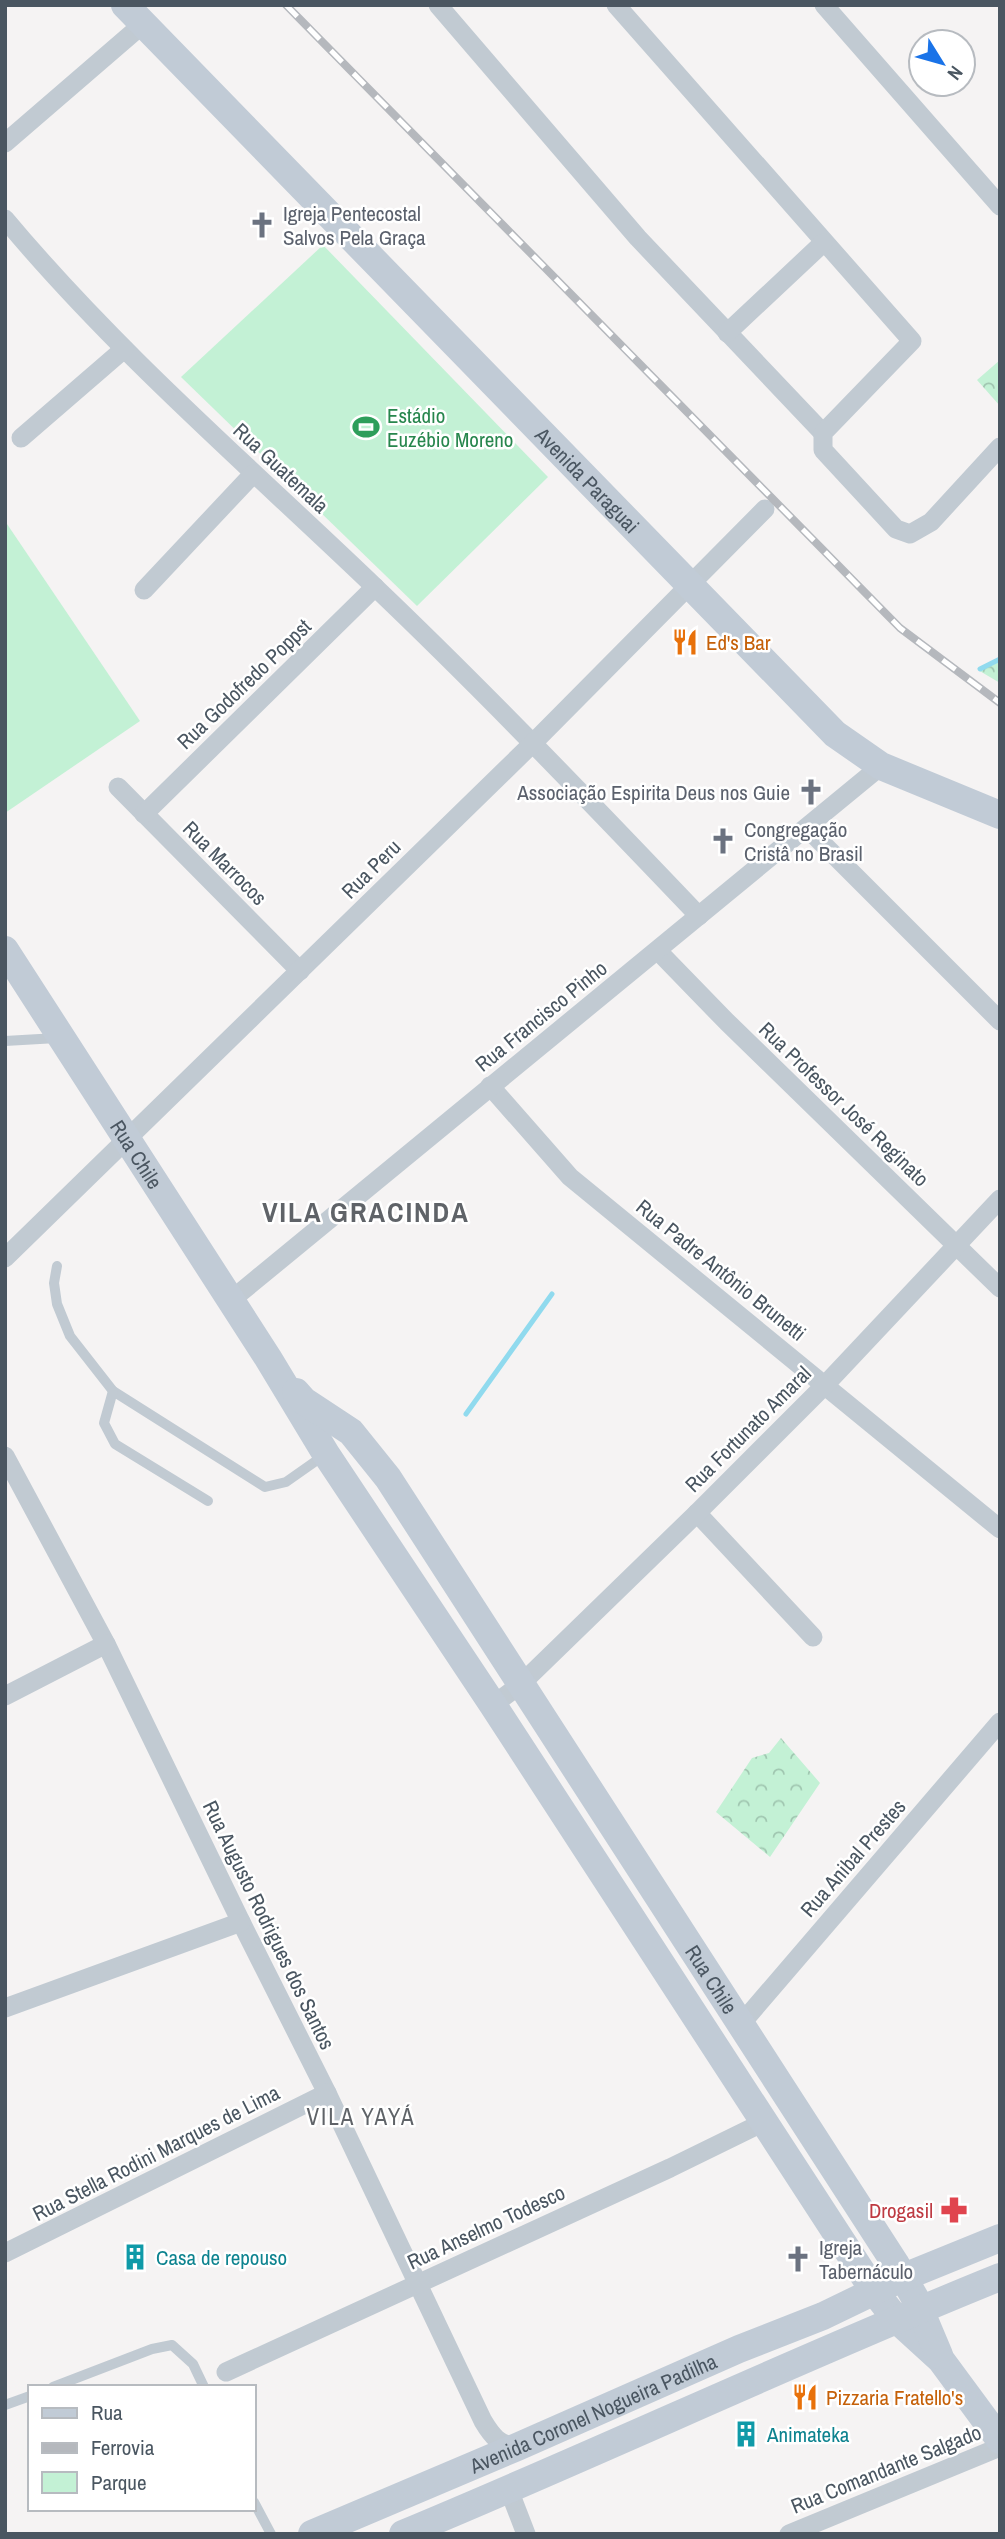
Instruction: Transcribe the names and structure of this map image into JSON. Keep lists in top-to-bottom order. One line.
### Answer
{"streets":{"main road":["Avenida Paraguai","Rua Chile","Avenida Coronel Nogueira Padilha"],"street":["Rua Guatemala","Rua Godofredo Poppst","Rua Marrocos","Rua Peru","Rua Francisco Pinho","Rua Professor José Reginato","Rua Padre Antônio Brunetti","Rua Fortunato Amaral","Rua Anibal Prestes","Rua Augusto Rodrigues dos Santos","Rua Stella Rodini Marques de Lima","Rua Anselmo Todesco","Rua Comandante Salgado"]},"crossings":[["Rua Guatemala","Rua Godofredo Poppst"],["Rua Guatemala","Rua Peru"],["Rua Guatemala","Rua Francisco Pinho"],["Avenida Paraguai","Rua Peru"],["Avenida Paraguai","Rua Francisco Pinho"],["Rua Godofredo Poppst","Rua Marrocos"],["Rua Marrocos","Rua Peru"],["Rua Peru","Rua Chile"],["Rua Francisco Pinho","Rua Professor José Reginato"],["Rua Francisco Pinho","Rua Chile"],["Rua Francisco Pinho","Rua Padre Antônio Brunetti"],["Rua Professor José Reginato","Rua Fortunato Amaral"],["Rua Chile","Rua Fortunato Amaral"],["Rua Chile","Rua Anibal Prestes"],["Rua Chile","Rua Anselmo Todesco"],["Rua Chile","Avenida Coronel Nogueira Padilha"],["Rua Padre Antônio Brunetti","Rua Fortunato Amaral"],["Rua Augusto Rodrigues dos Santos","Rua Stella Rodini Marques de Lima"],["Rua Augusto Rodrigues dos Santos","Rua Anselmo Todesco"],["Rua Augusto Rodrigues dos Santos","Avenida Coronel Nogueira Padilha"]],"districts":["VILA GRACINDA","VILA YAYÁ"],"places":{"church":["Igreja Pentecostal Salvos Pela Graça","Associação Espirita Deus nos Guie","Congregação Cristâ no Brasil","Igreja Tabernáculo"],"sports":["Estádio Euzébio Moreno"],"restaurant":["Ed's Bar","Pizzaria Fratello's"],"pharmacy":["Drogasil"],"building":["Casa de repouso","Animateka"]},"legend":["Rua","Ferrovia","Parque"],"north":"bottom right"}
